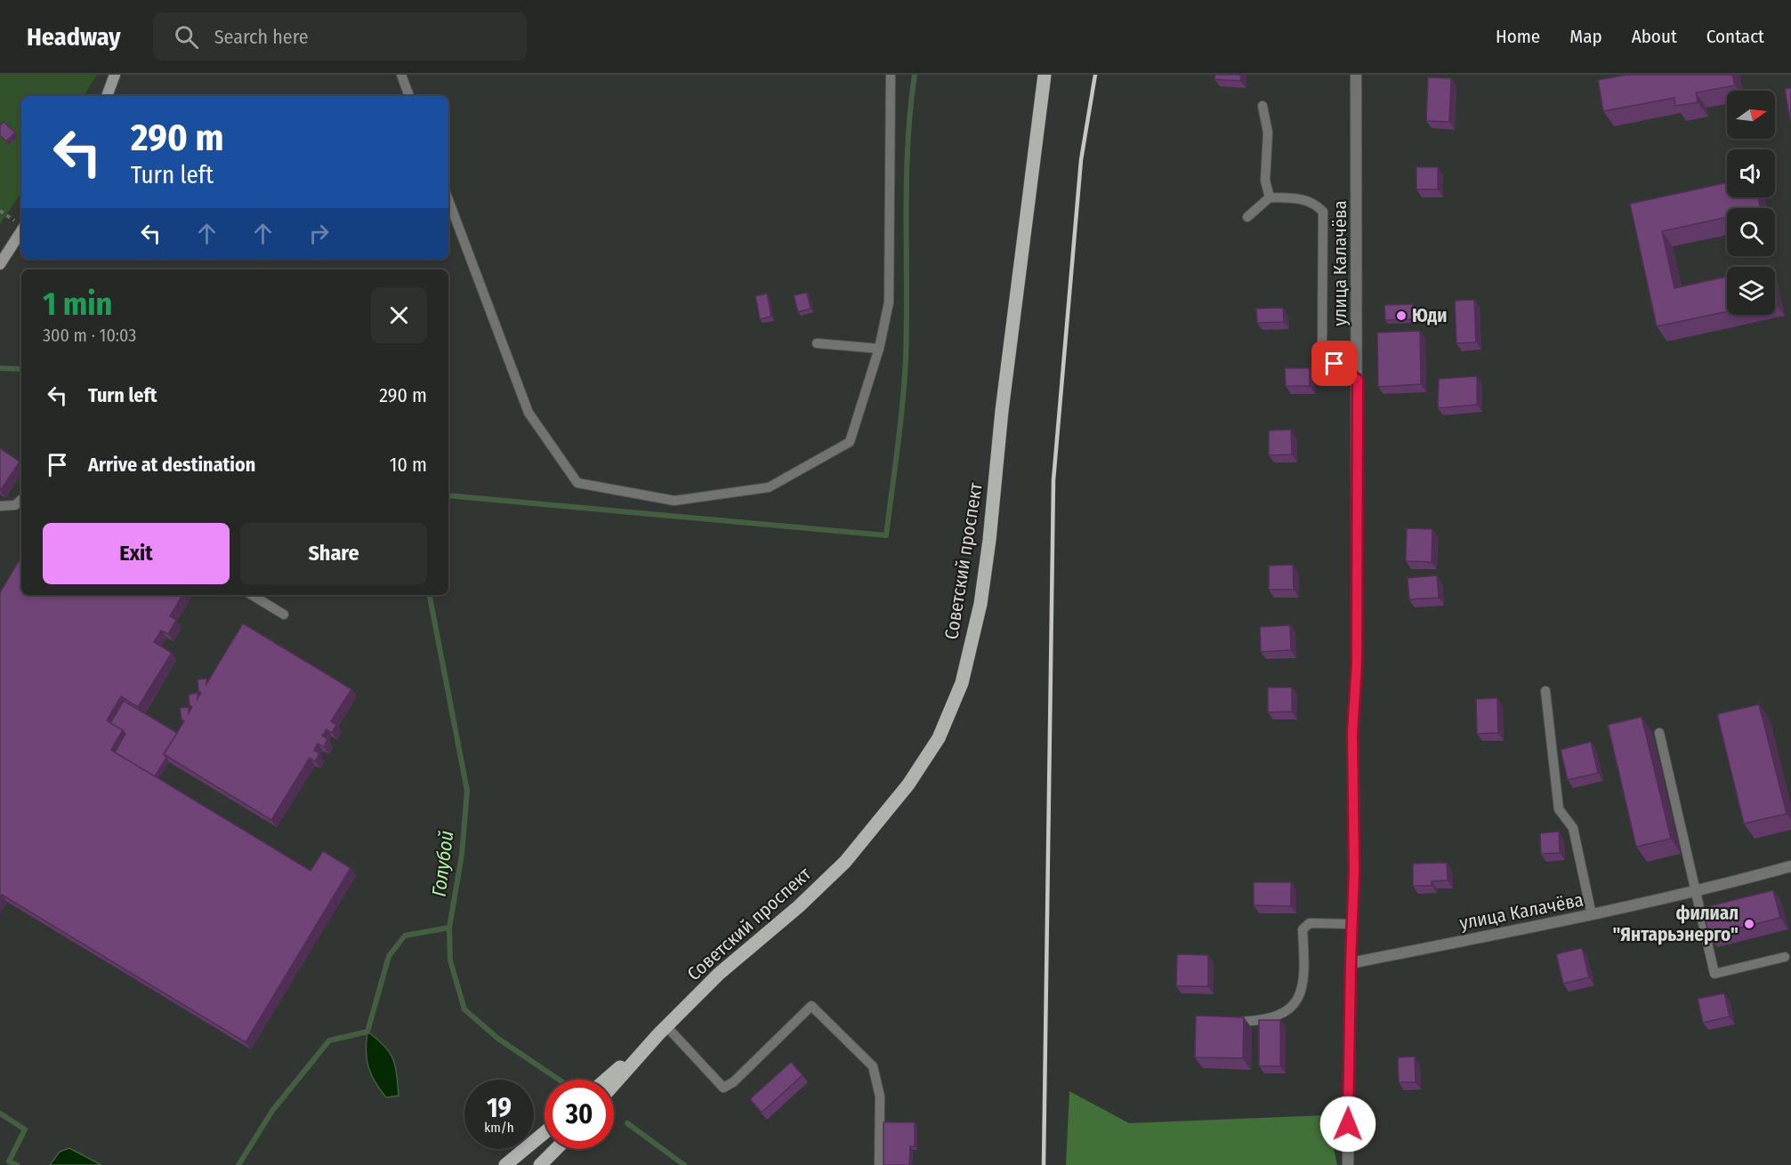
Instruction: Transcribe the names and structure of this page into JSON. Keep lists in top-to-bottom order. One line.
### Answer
{"streets":{"main road":["Советский проспект"],"street":["улица Калачёва"]},"water":["Голубой"],"places":["Юди","филиал \"Янтарьэнерго\""],"north":"right","page":{"header":"Headway","search":"Search here","nav":["Home","Map","About","Contact"],"turn":["290 m","Turn left"],"heading":["1 min","300 m · 10:03"],"list":[{"name":"Turn left","value":"290 m"},{"name":"Arrive at destination","value":"10 m"}],"buttons":["Exit","Share"],"speed":"19 km/h","limit":"30"}}
